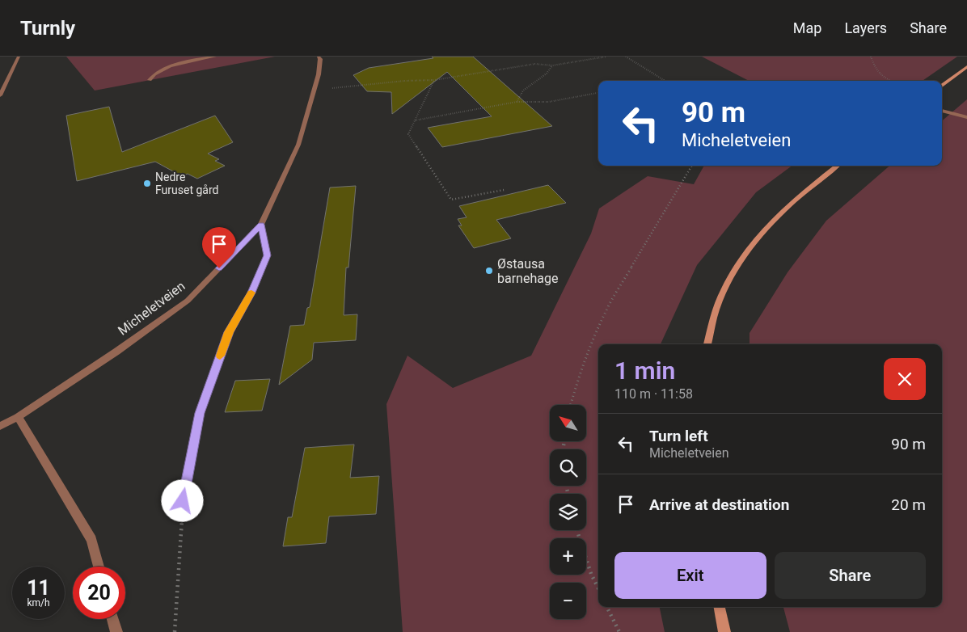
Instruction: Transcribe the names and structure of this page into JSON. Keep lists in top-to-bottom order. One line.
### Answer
{"streets":{"street":["Micheletveien"]},"places":["Nedre Furuset gård","Østausa barnehage"],"north":"top left","page":{"header":"Turnly","nav":["Map","Layers","Share"],"turn":["90 m","Micheletveien"],"heading":["1 min","110 m · 11:58"],"map_buttons":["+","−"],"list":[{"name":"Turn left","note":"Micheletveien","value":"90 m"},{"name":"Arrive at destination","value":"20 m"}],"buttons":["Exit","Share"],"speed":"11 km/h","limit":"20"}}
